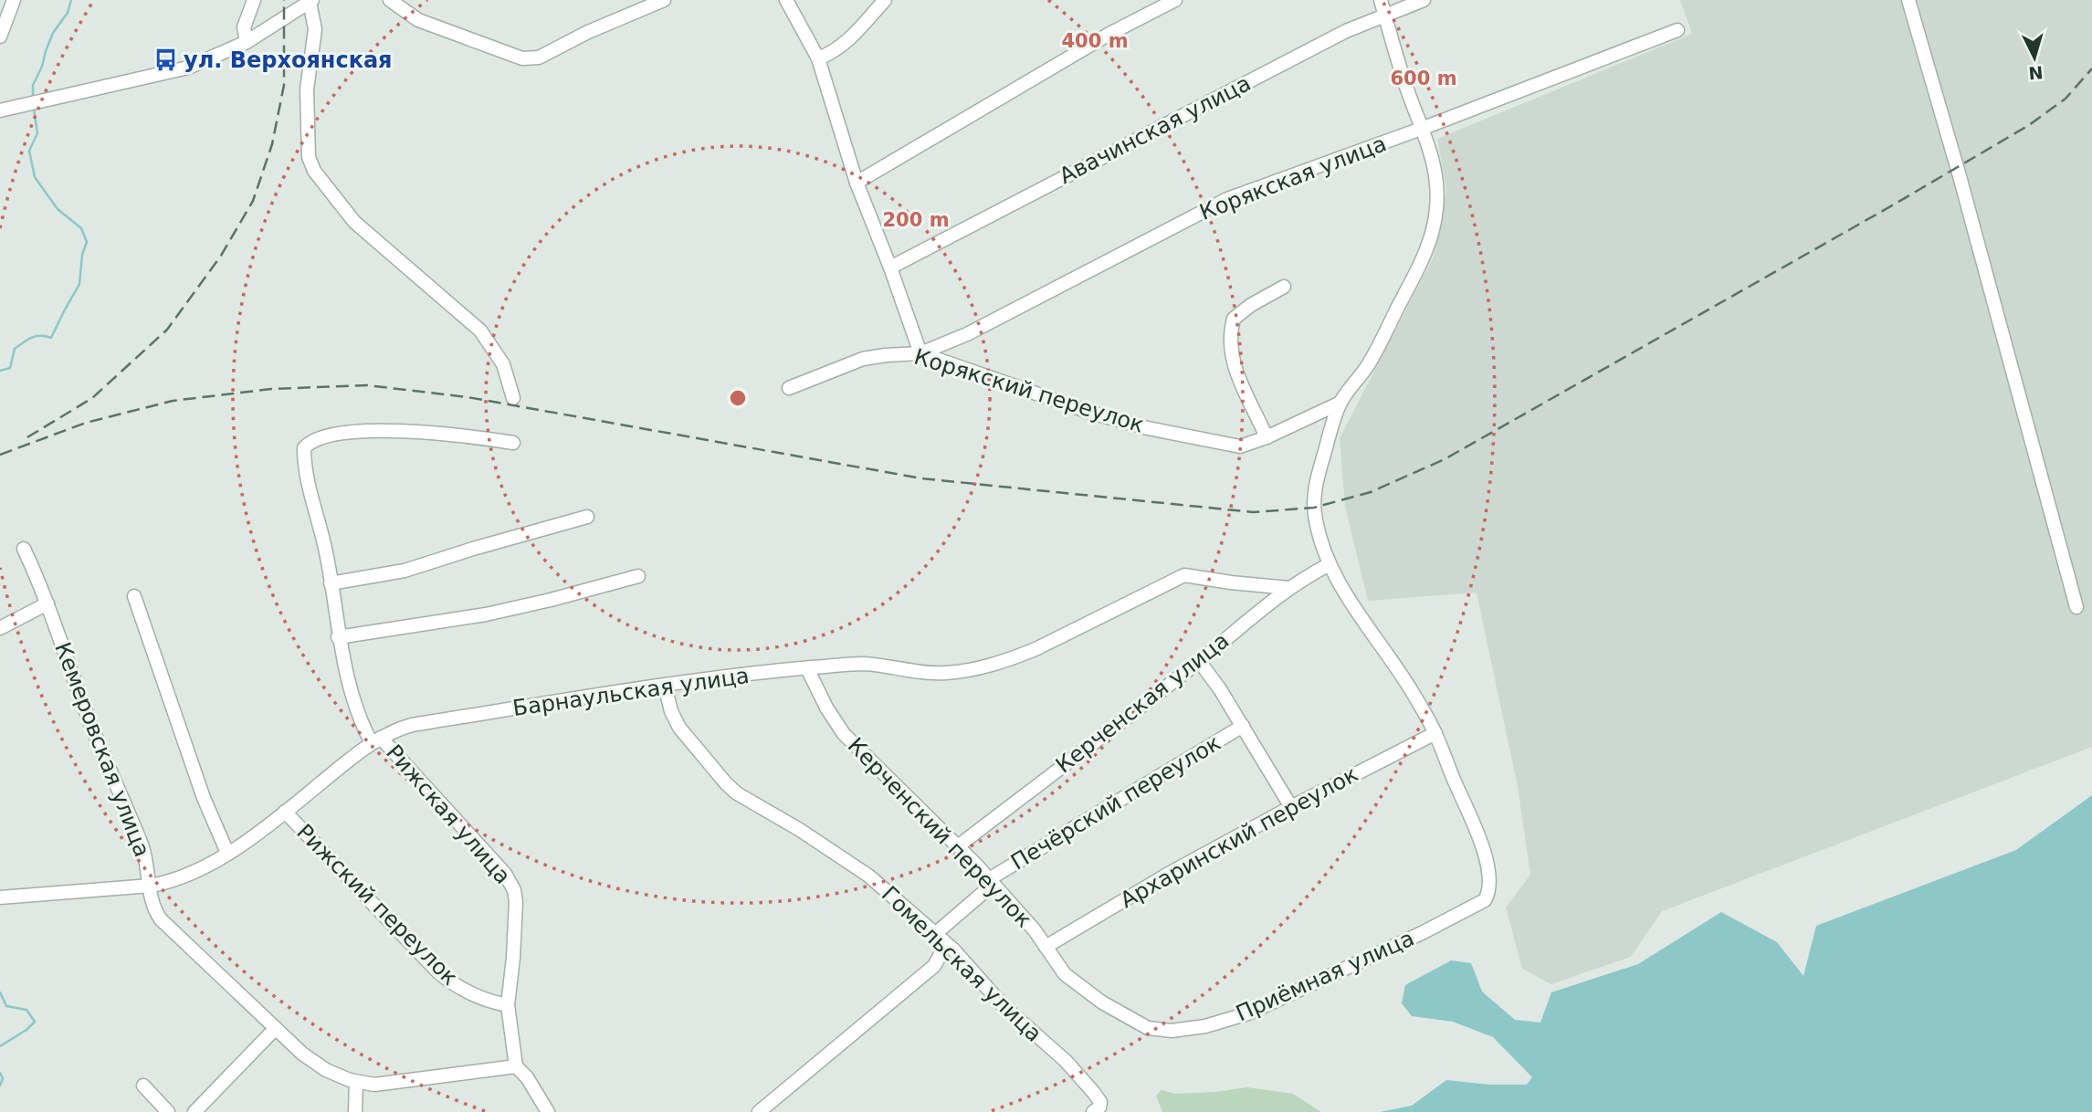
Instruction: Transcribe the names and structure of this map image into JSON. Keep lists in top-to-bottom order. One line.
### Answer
{"streets":{"street":["Авачинская улица","Корякская улица","Корякский переулок","Барнаульская улица","Керченская улица","Кемеровская улица","Печёрский переулок","Рижская улица","Керченский переулок","Архаринский переулок","Рижский переулок","Гомельская улица","Приёмная улица"]},"crossings":[["Корякская улица","Корякский переулок"],["Барнаульская улица","Керченская улица"],["Барнаульская улица","Кемеровская улица"],["Барнаульская улица","Рижская улица"],["Барнаульская улица","Керченский переулок"],["Барнаульская улица","Рижский переулок"],["Барнаульская улица","Гомельская улица"],["Керченская улица","Керченский переулок"],["Кемеровская улица","Рижская улица"],["Печёрский переулок","Керченский переулок"],["Печёрский переулок","Гомельская улица"],["Рижская улица","Рижский переулок"],["Керченский переулок","Архаринский переулок"],["Керченский переулок","Приёмная улица"],["Архаринский переулок","Приёмная улица"]],"places":{"bus stop":["ул. Верхоянская"]},"north":"bottom","rings":["400 m","600 m","200 m"]}
